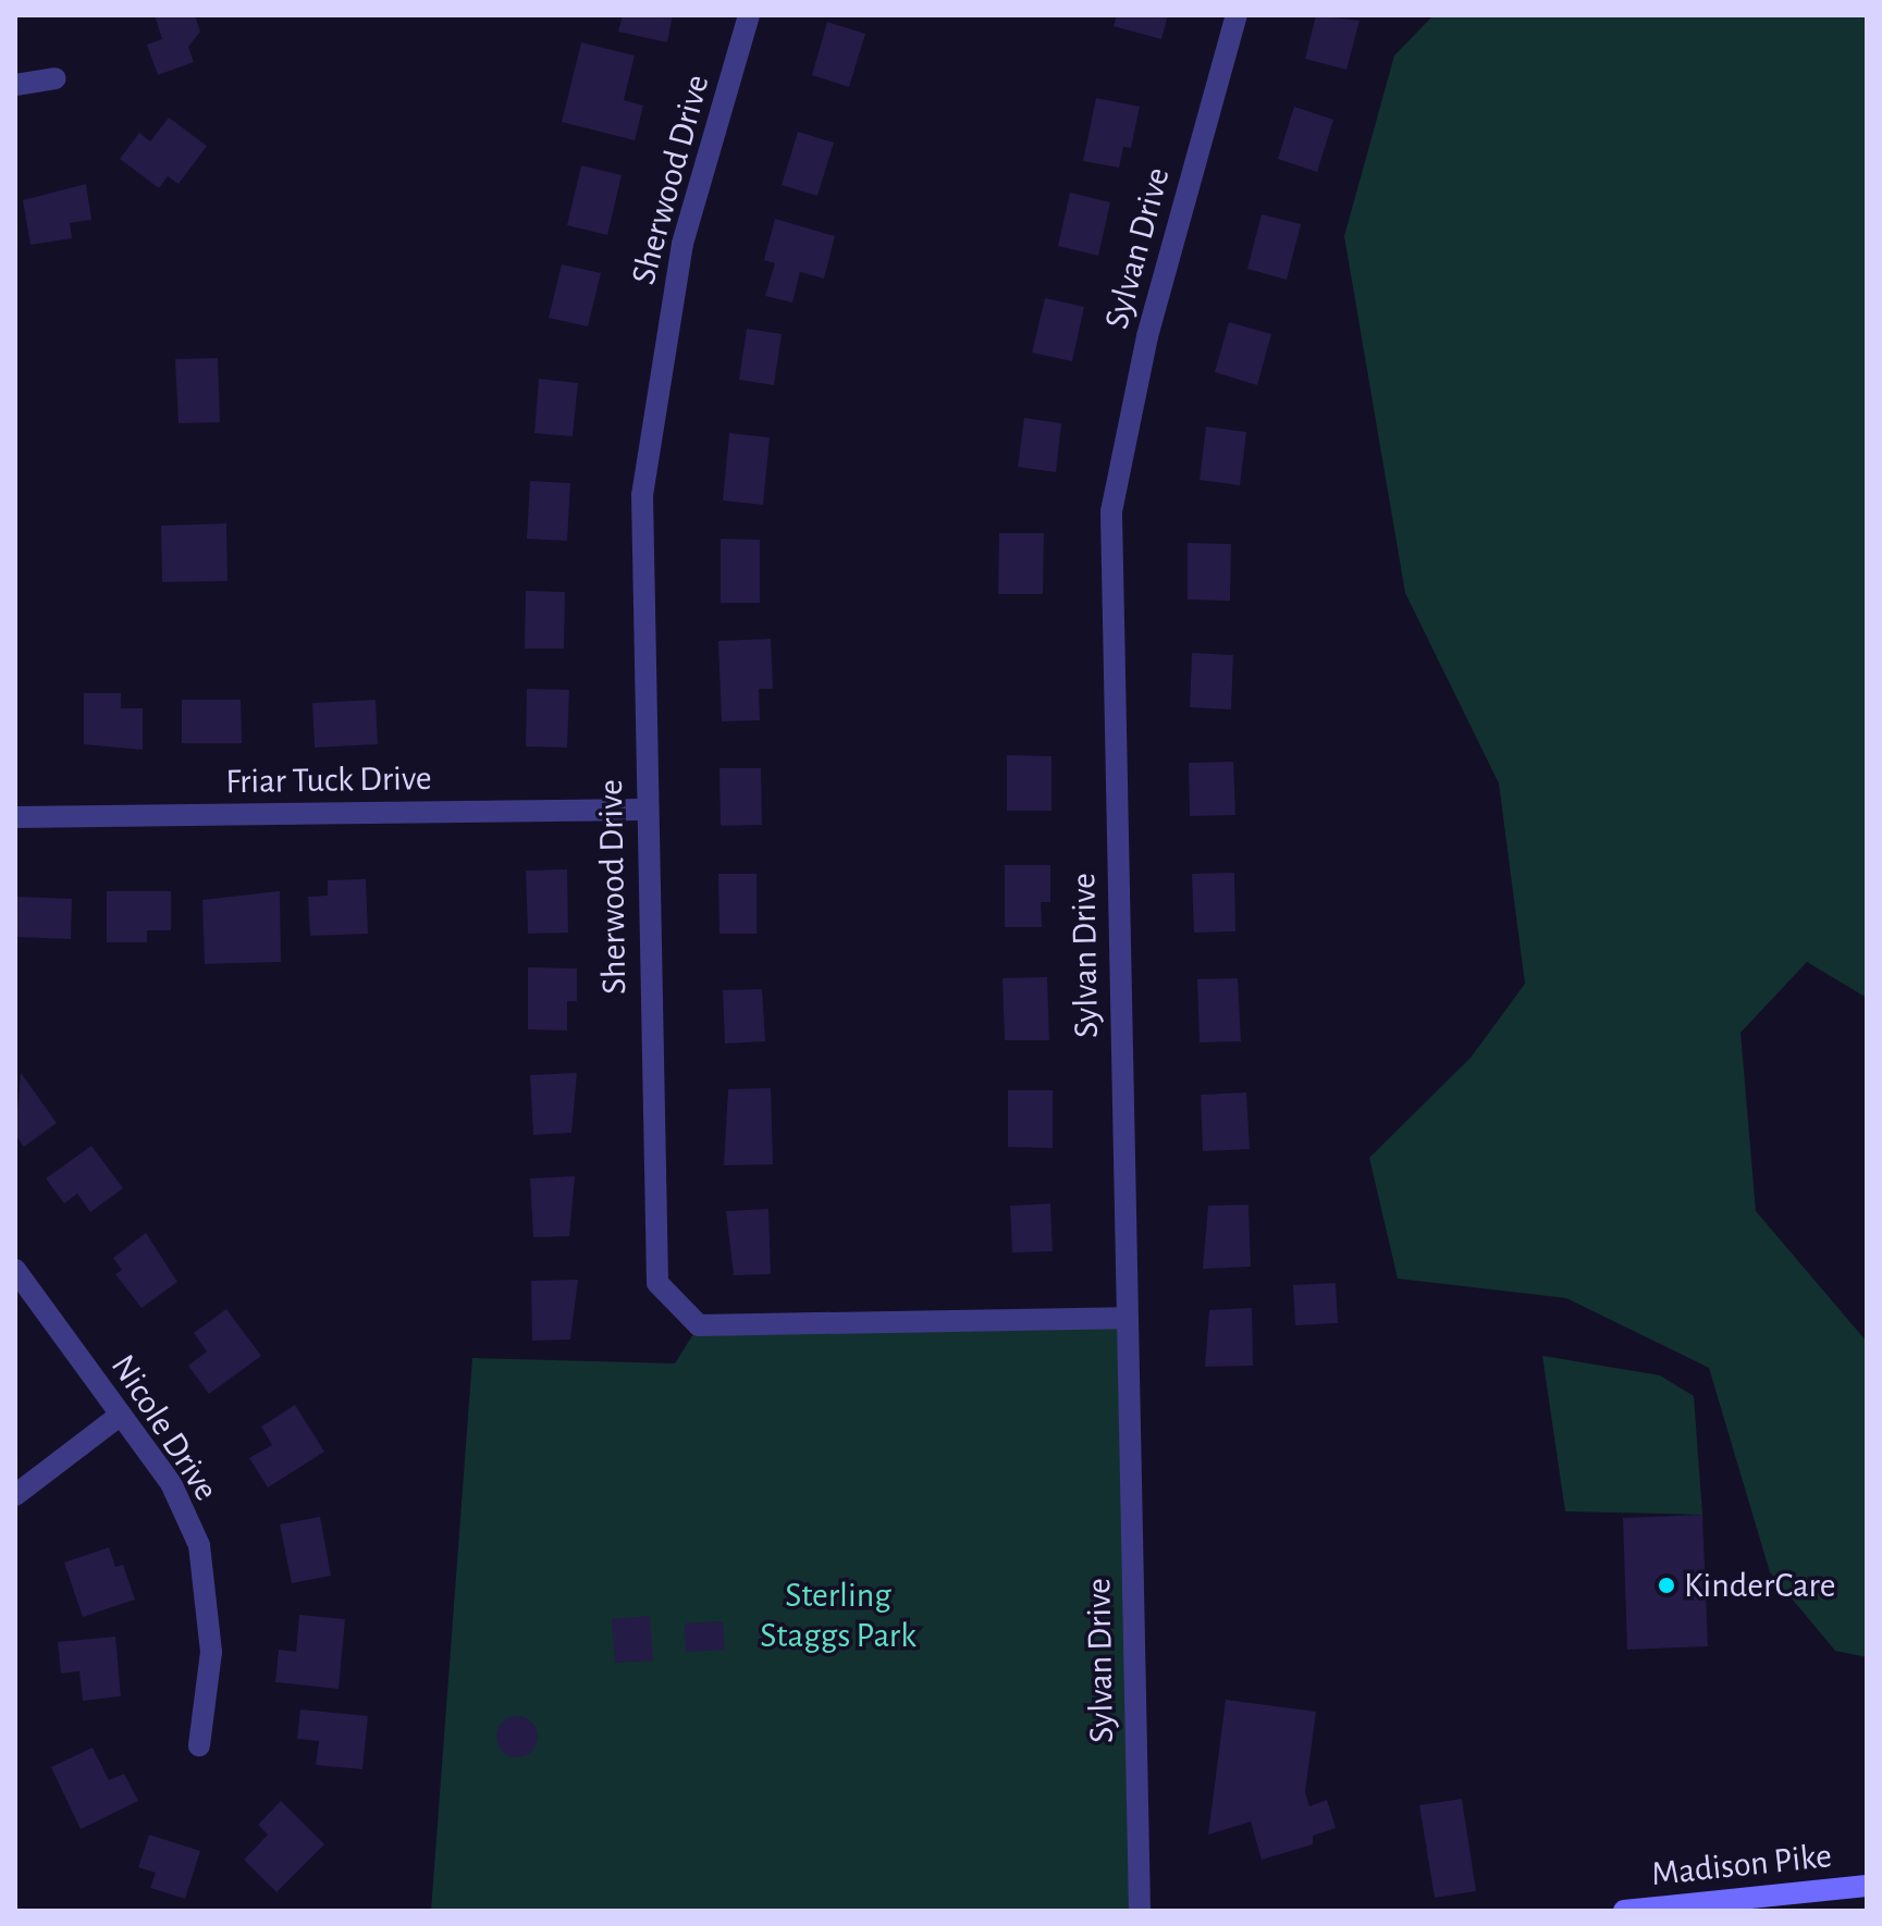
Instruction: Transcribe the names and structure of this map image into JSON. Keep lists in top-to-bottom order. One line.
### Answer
{"streets":{"main road":["Madison Pike"],"street":["Sherwood Drive","Sylvan Drive","Friar Tuck Drive","Nicole Drive"]},"crossings":[["Sherwood Drive","Sylvan Drive"],["Sherwood Drive","Friar Tuck Drive"]],"parks":["Sterling Staggs Park"],"places":["KinderCare"]}
